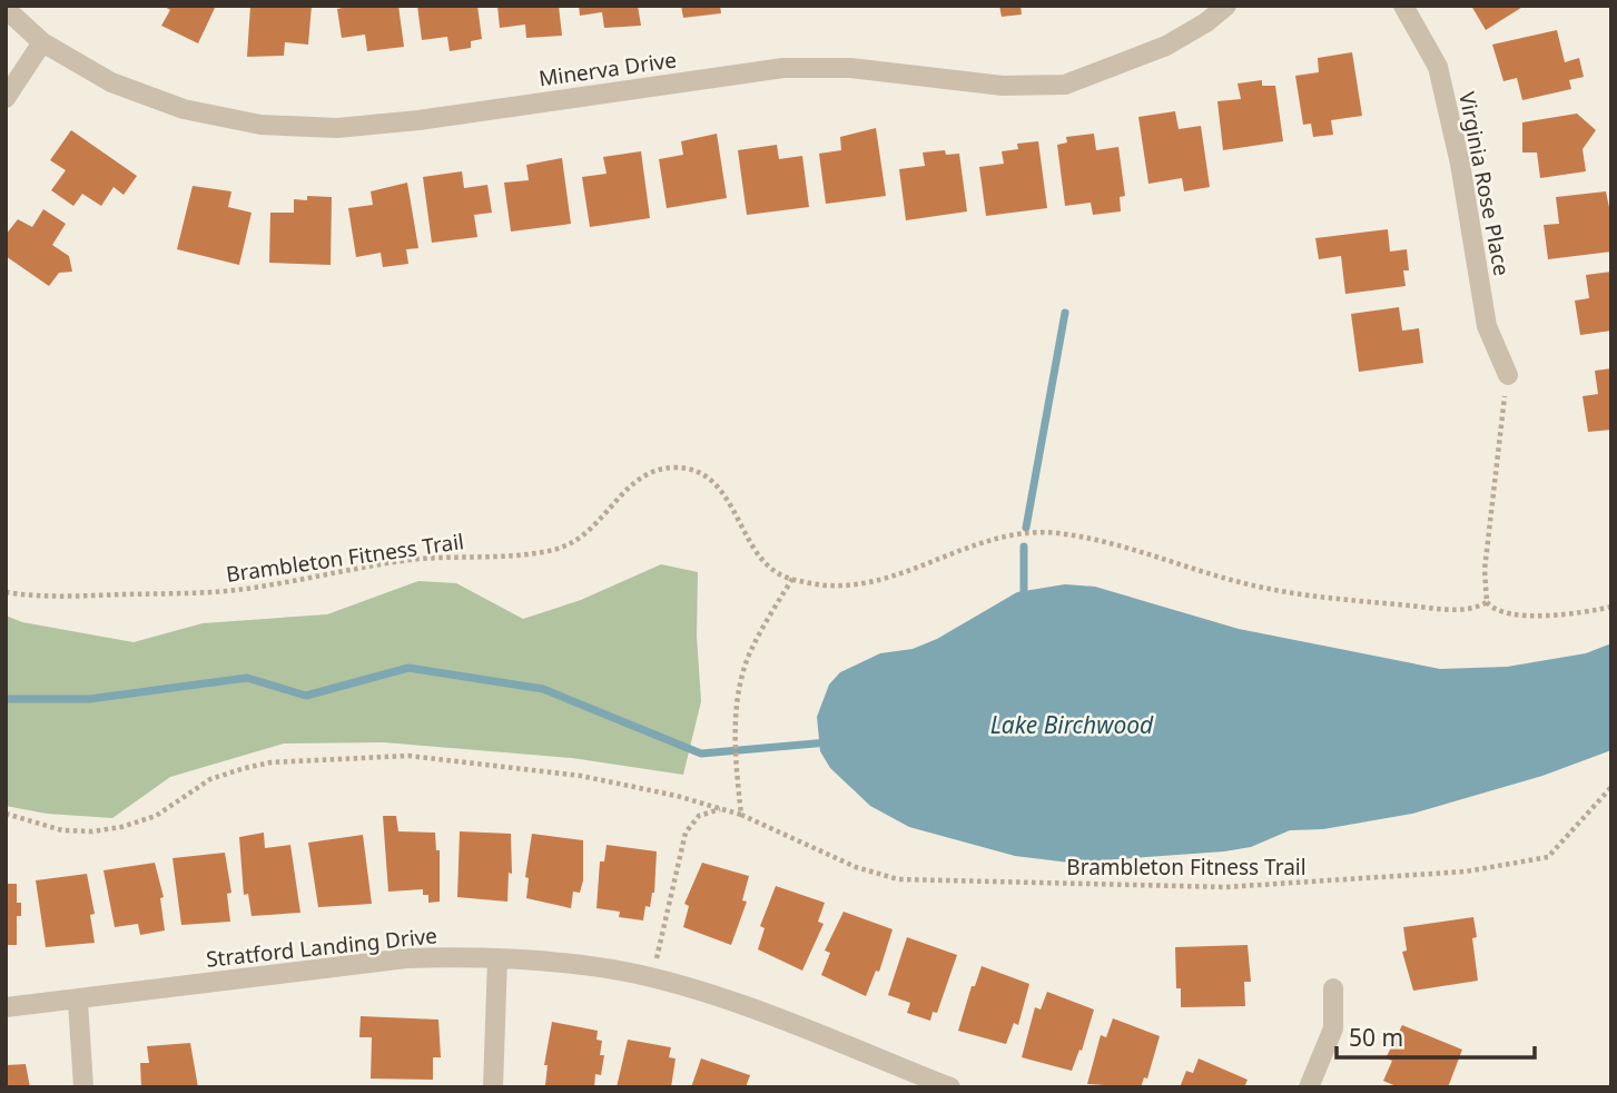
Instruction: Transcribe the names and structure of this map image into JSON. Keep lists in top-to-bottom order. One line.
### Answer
{"streets":{"street":["Minerva Drive","Virginia Rose Place","Stratford Landing Drive"],"path":["Brambleton Fitness Trail"]},"water":["Lake Birchwood"],"scale_bar":"50 m"}
